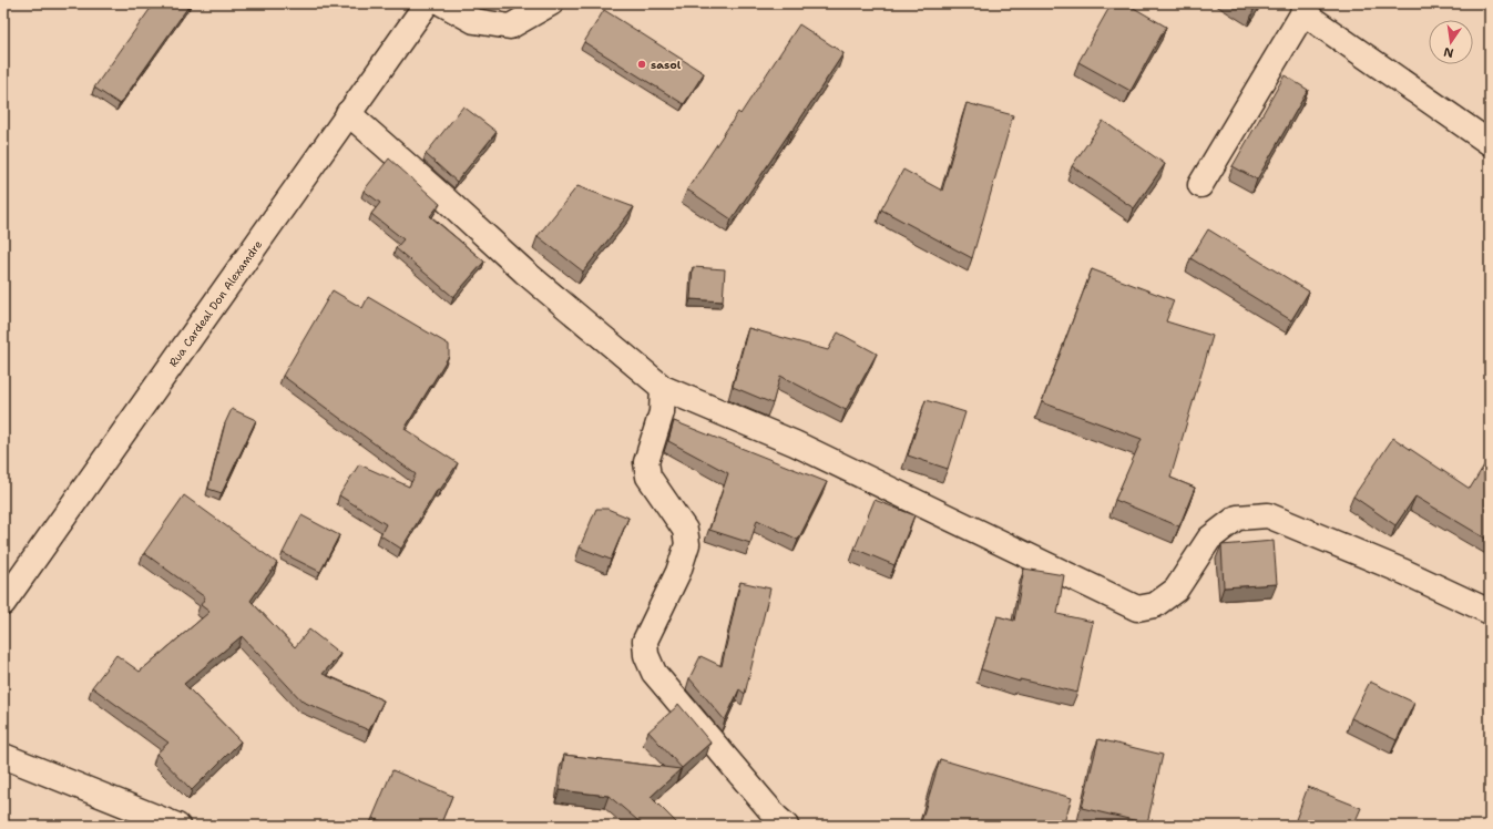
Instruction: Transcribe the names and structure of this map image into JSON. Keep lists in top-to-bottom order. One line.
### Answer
{"streets":{"street":["Rua Cardeal Don Alexamdre"]},"places":["sasol"],"north":"bottom"}
